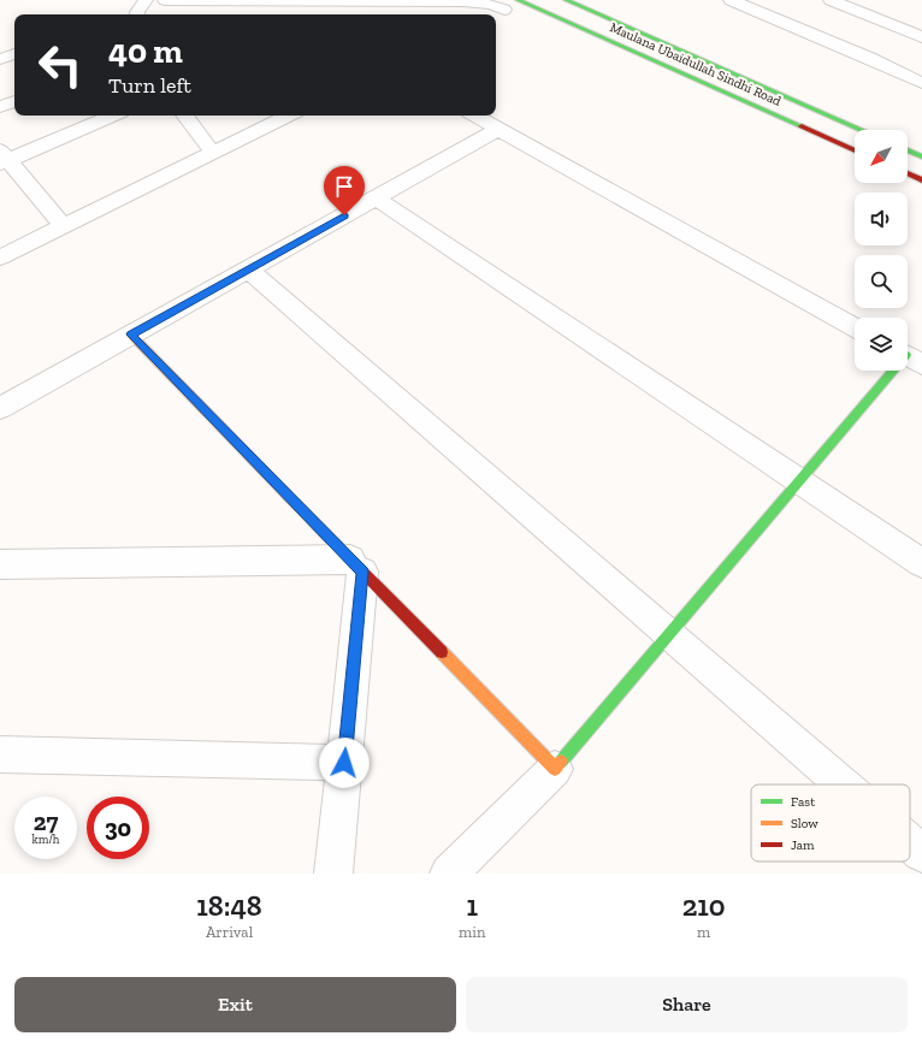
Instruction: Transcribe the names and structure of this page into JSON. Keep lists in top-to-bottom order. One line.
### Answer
{"streets":{"main road":["Maulana Ubaidullah Sindhi Road"]},"legend":["Fast","Slow","Jam"],"north":"bottom left","page":{"turn":["40 m","Turn left"],"speed":"27 km/h","limit":"30","eta":["18:48","Arrival","1","min","210","m"],"buttons":["Exit","Share"]}}
